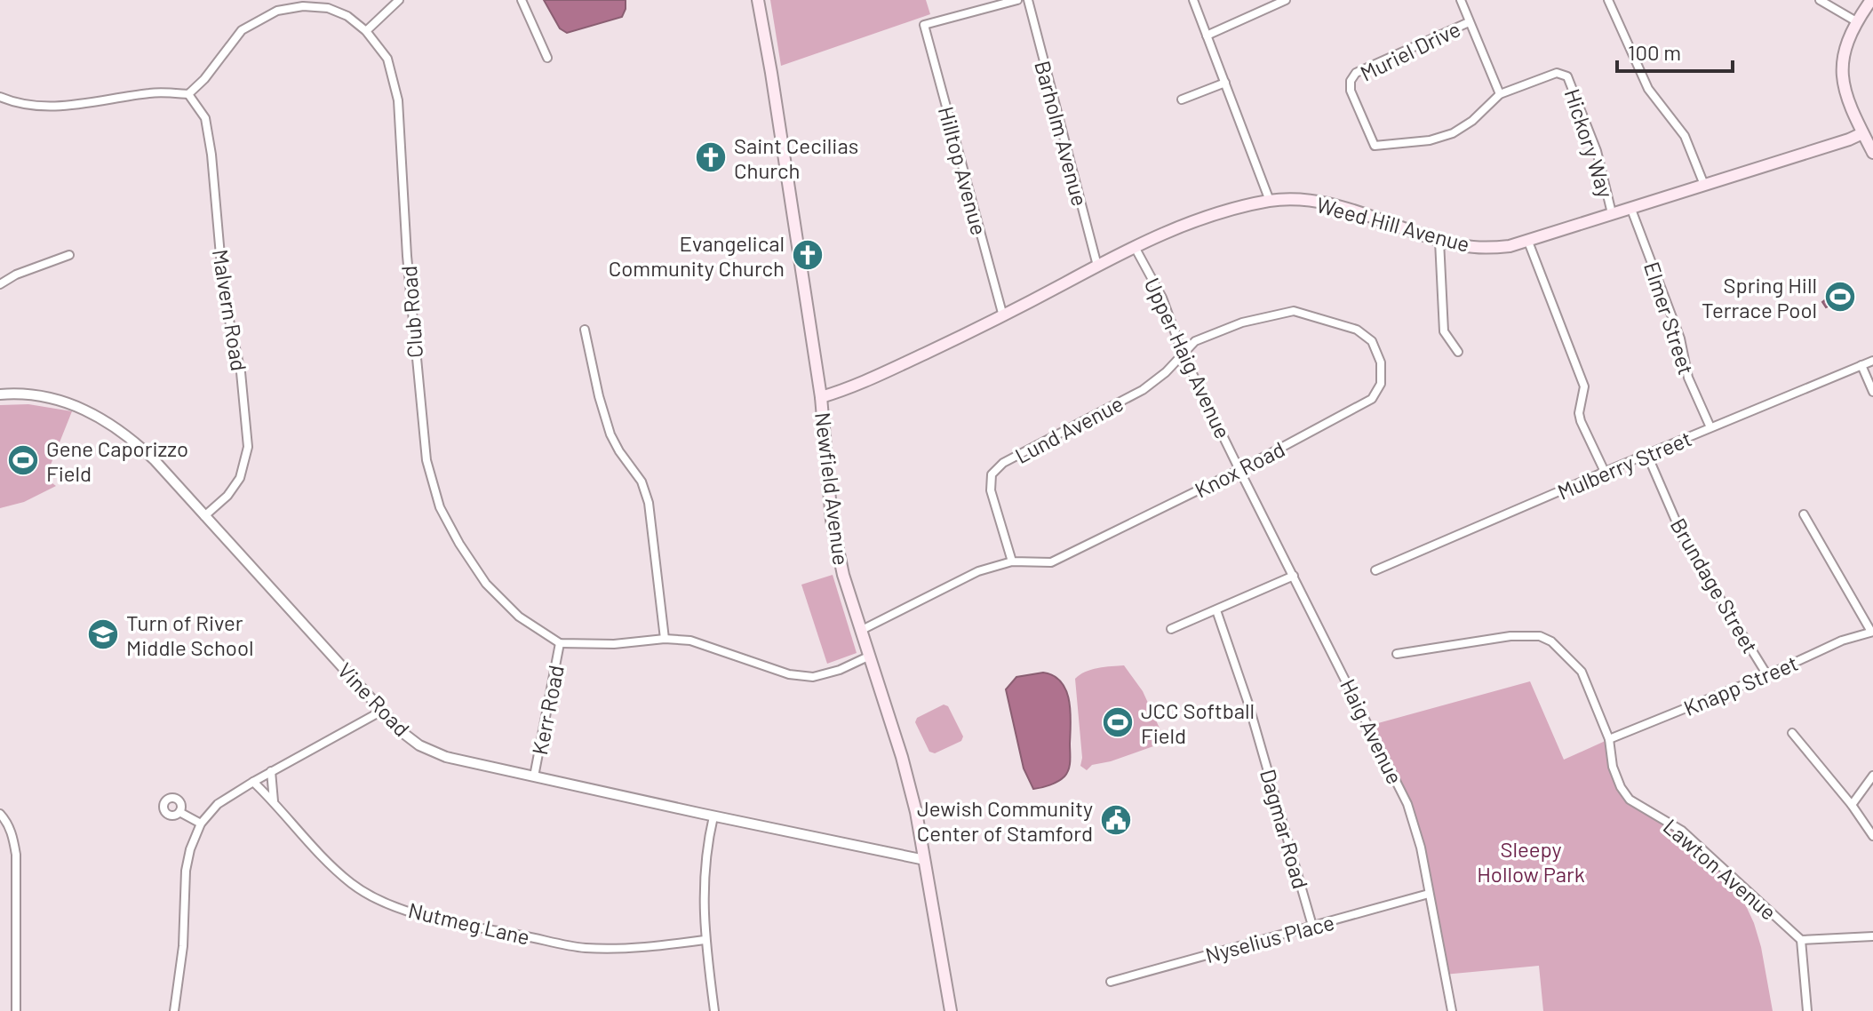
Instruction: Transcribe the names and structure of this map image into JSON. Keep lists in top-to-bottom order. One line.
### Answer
{"streets":{"main road":["Weed Hill Avenue","Newfield Avenue"],"street":["Muriel Drive","Barholm Avenue","Hickory Way","Hilltop Avenue","Malvern Road","Club Road","Elmer Street","Upper Haig Avenue","Lund Avenue","Mulberry Street","Knox Road","Brundage Street","Knapp Street","Vine Road","Kerr Road","Haig Avenue","Dagmar Road","Lawton Avenue","Nutmeg Lane","Nyselius Place"]},"crossings":[["Muriel Drive","Hickory Way"],["Barholm Avenue","Weed Hill Avenue"],["Hickory Way","Weed Hill Avenue"],["Hilltop Avenue","Weed Hill Avenue"],["Weed Hill Avenue","Elmer Street"],["Weed Hill Avenue","Upper Haig Avenue"],["Weed Hill Avenue","Newfield Avenue"],["Malvern Road","Club Road"],["Malvern Road","Vine Road"],["Club Road","Kerr Road"],["Elmer Street","Mulberry Street"],["Upper Haig Avenue","Lund Avenue"],["Upper Haig Avenue","Knox Road"],["Upper Haig Avenue","Haig Avenue"],["Lund Avenue","Knox Road"],["Mulberry Street","Brundage Street"],["Knox Road","Newfield Avenue"],["Knox Road","Haig Avenue"],["Newfield Avenue","Vine Road"],["Brundage Street","Knapp Street"],["Knapp Street","Lawton Avenue"],["Vine Road","Kerr Road"],["Haig Avenue","Nyselius Place"],["Dagmar Road","Nyselius Place"]],"parks":["Sleepy Hollow Park"],"places":{"church":["Saint Cecilias Church","Evangelical Community Church"],"sports":["Spring Hill Terrace Pool","Gene Caporizzo Field","JCC Softball Field"],"school or university":["Turn of River Middle School"],"public building":["Jewish Community Center of Stamford"]},"scale_bar":"100 m"}
